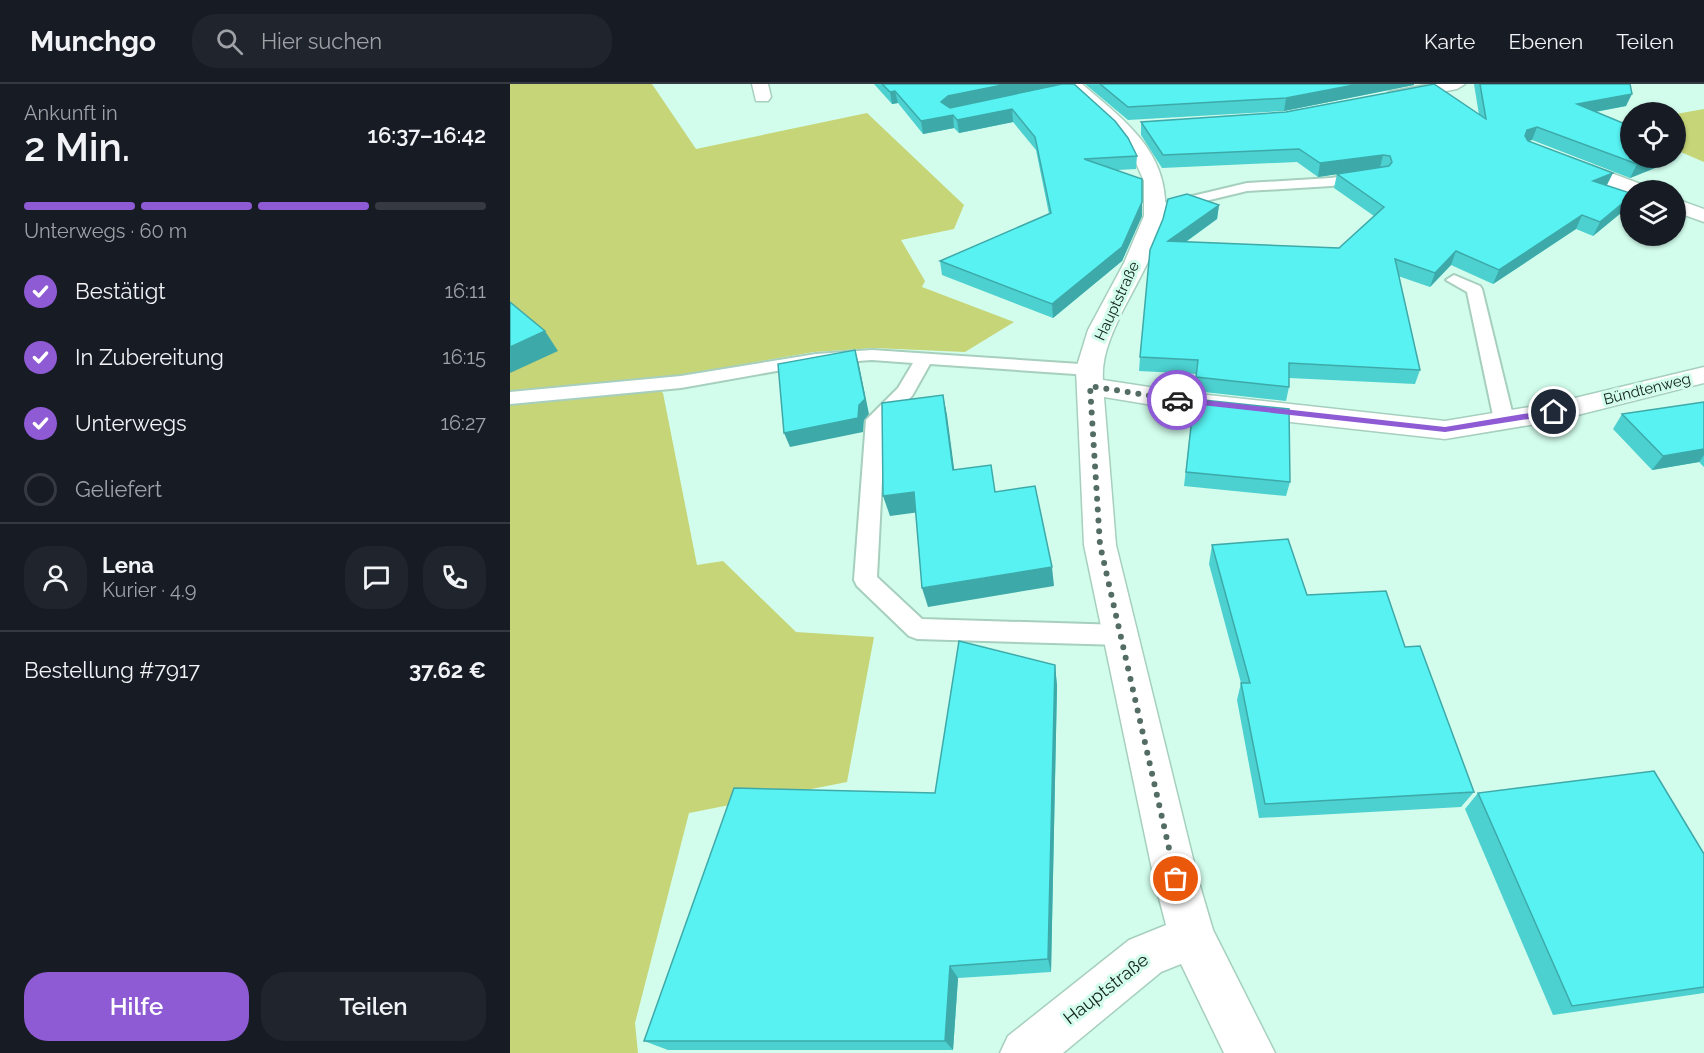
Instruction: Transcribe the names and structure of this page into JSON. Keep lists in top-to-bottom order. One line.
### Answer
{"streets":{"street":["Hauptstraße","Bündtenweg"]},"crossings":[["Hauptstraße","Bündtenweg"]],"page":{"header":"Munchgo","search":"Hier suchen","nav":["Karte","Ebenen","Teilen"],"heading":["2 Min.","Ankunft in","16:37–16:42"],"panel":["Lena","Kurier · 4.9","Bestellung #7917","37.62 €"],"bar":"Unterwegs · 60 m","list":[["Bestätigt","16:11"],["In Zubereitung","16:15"],["Unterwegs","16:27"],"Geliefert"],"buttons":["Hilfe","Teilen"]}}
